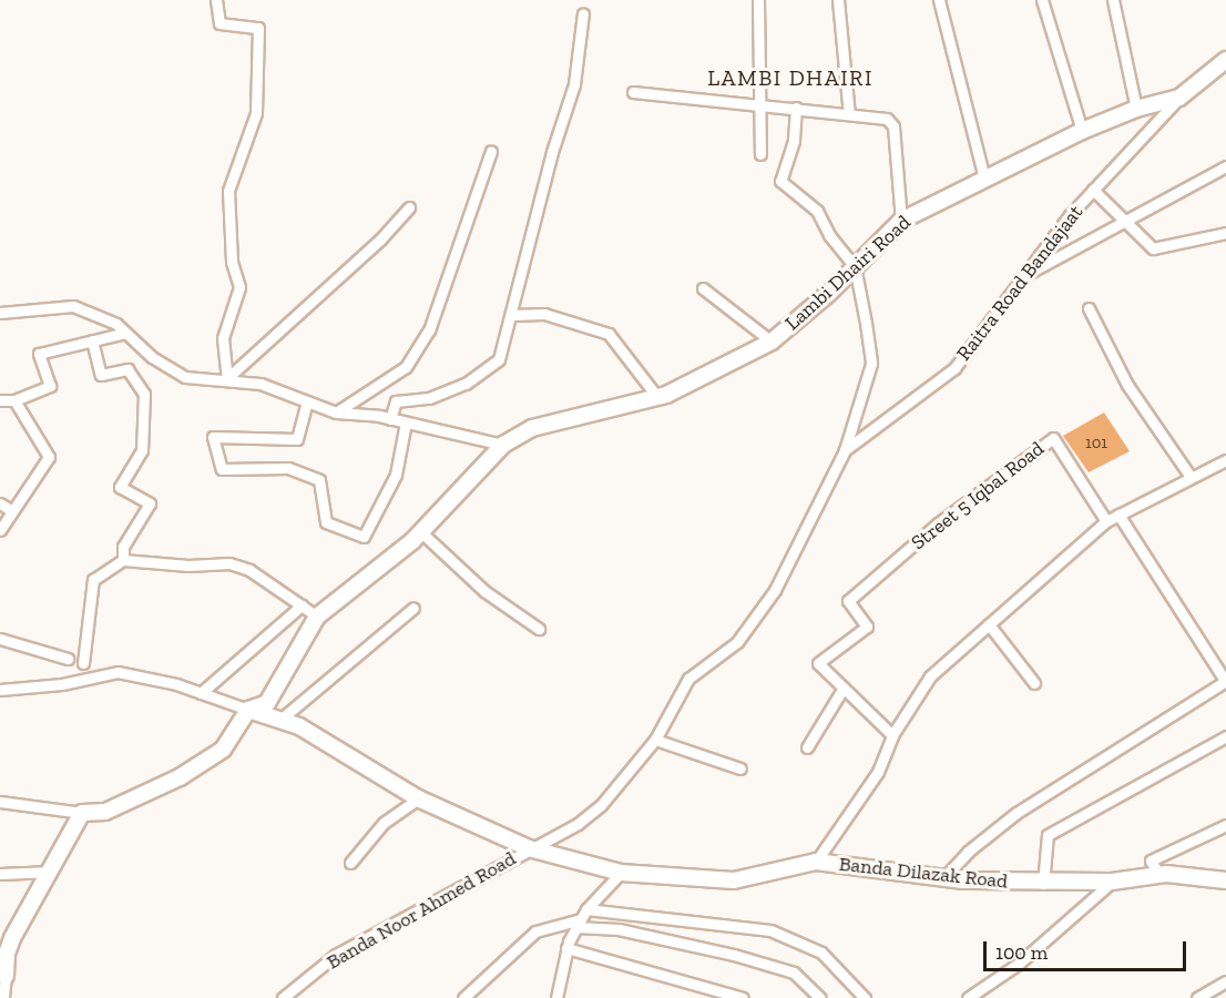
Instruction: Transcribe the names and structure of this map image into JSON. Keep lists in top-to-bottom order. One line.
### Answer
{"streets":{"street":["Lambi Dhairi Road","Raitra Road Bandajaat","Street 5 Iqbal Road","Banda Dilazak Road","Banda Noor Ahmed Road"]},"crossings":[["Lambi Dhairi Road","Raitra Road Bandajaat"],["Raitra Road Bandajaat","Banda Dilazak Road"],["Raitra Road Bandajaat","Banda Noor Ahmed Road"],["Banda Dilazak Road","Banda Noor Ahmed Road"]],"districts":["LAMBI DHAIRI"],"house_numbers":["101"],"scale_bar":"100 m"}
